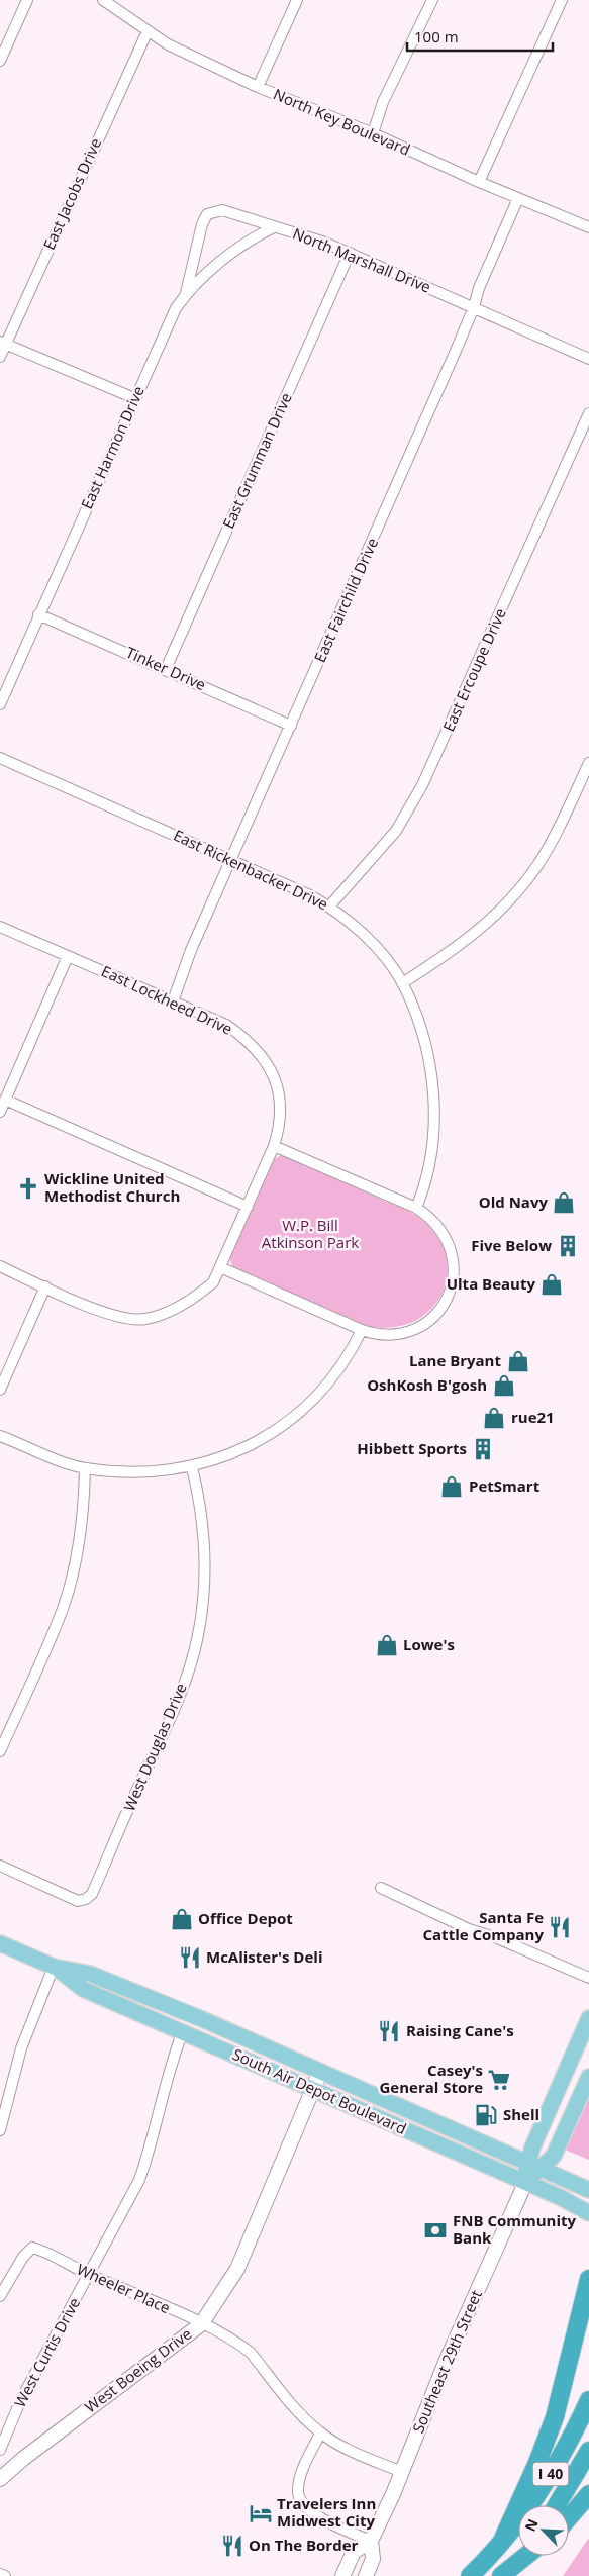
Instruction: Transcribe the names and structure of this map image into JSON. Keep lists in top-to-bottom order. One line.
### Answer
{"streets":{"highway":["I 40"],"main road":["South Air Depot Boulevard","Southeast 29th Street"],"street":["North Key Boulevard","East Jacobs Drive","North Marshall Drive","East Harmon Drive","East Grumman Drive","East Fairchild Drive","Tinker Drive","East Ercoupe Drive","East Rickenbacker Drive","East Lockheed Drive","West Douglas Drive","Wheeler Place","West Curtis Drive","West Boeing Drive"]},"crossings":[["North Key Boulevard","East Jacobs Drive"],["North Key Boulevard","East Fairchild Drive"],["North Marshall Drive","East Harmon Drive"],["North Marshall Drive","East Grumman Drive"],["North Marshall Drive","East Fairchild Drive"],["East Harmon Drive","Tinker Drive"],["East Grumman Drive","Tinker Drive"],["East Fairchild Drive","Tinker Drive"],["East Fairchild Drive","East Rickenbacker Drive"],["East Fairchild Drive","East Lockheed Drive"],["East Ercoupe Drive","East Rickenbacker Drive"],["South Air Depot Boulevard","West Curtis Drive"],["South Air Depot Boulevard","Southeast 29th Street"],["South Air Depot Boulevard","West Boeing Drive"],["Wheeler Place","West Curtis Drive"],["Wheeler Place","Southeast 29th Street"],["Wheeler Place","West Boeing Drive"]],"parks":["W.P. Bill Atkinson Park"],"places":{"church":["Wickline United Methodist Church"],"shop":["Old Navy","Ulta Beauty","Lane Bryant","OshKosh B'gosh","rue21","PetSmart","Lowe's","Office Depot"],"building":["Five Below","Hibbett Sports"],"restaurant":["Santa Fe Cattle Company","McAlister's Deli","Raising Cane's","On The Border"],"supermarket":["Casey's General Store"],"fuel station":["Shell"],"bank":["FNB Community Bank"],"hotel":["Travelers Inn Midwest City"]},"scale_bar":"100 m","north":"top left"}
